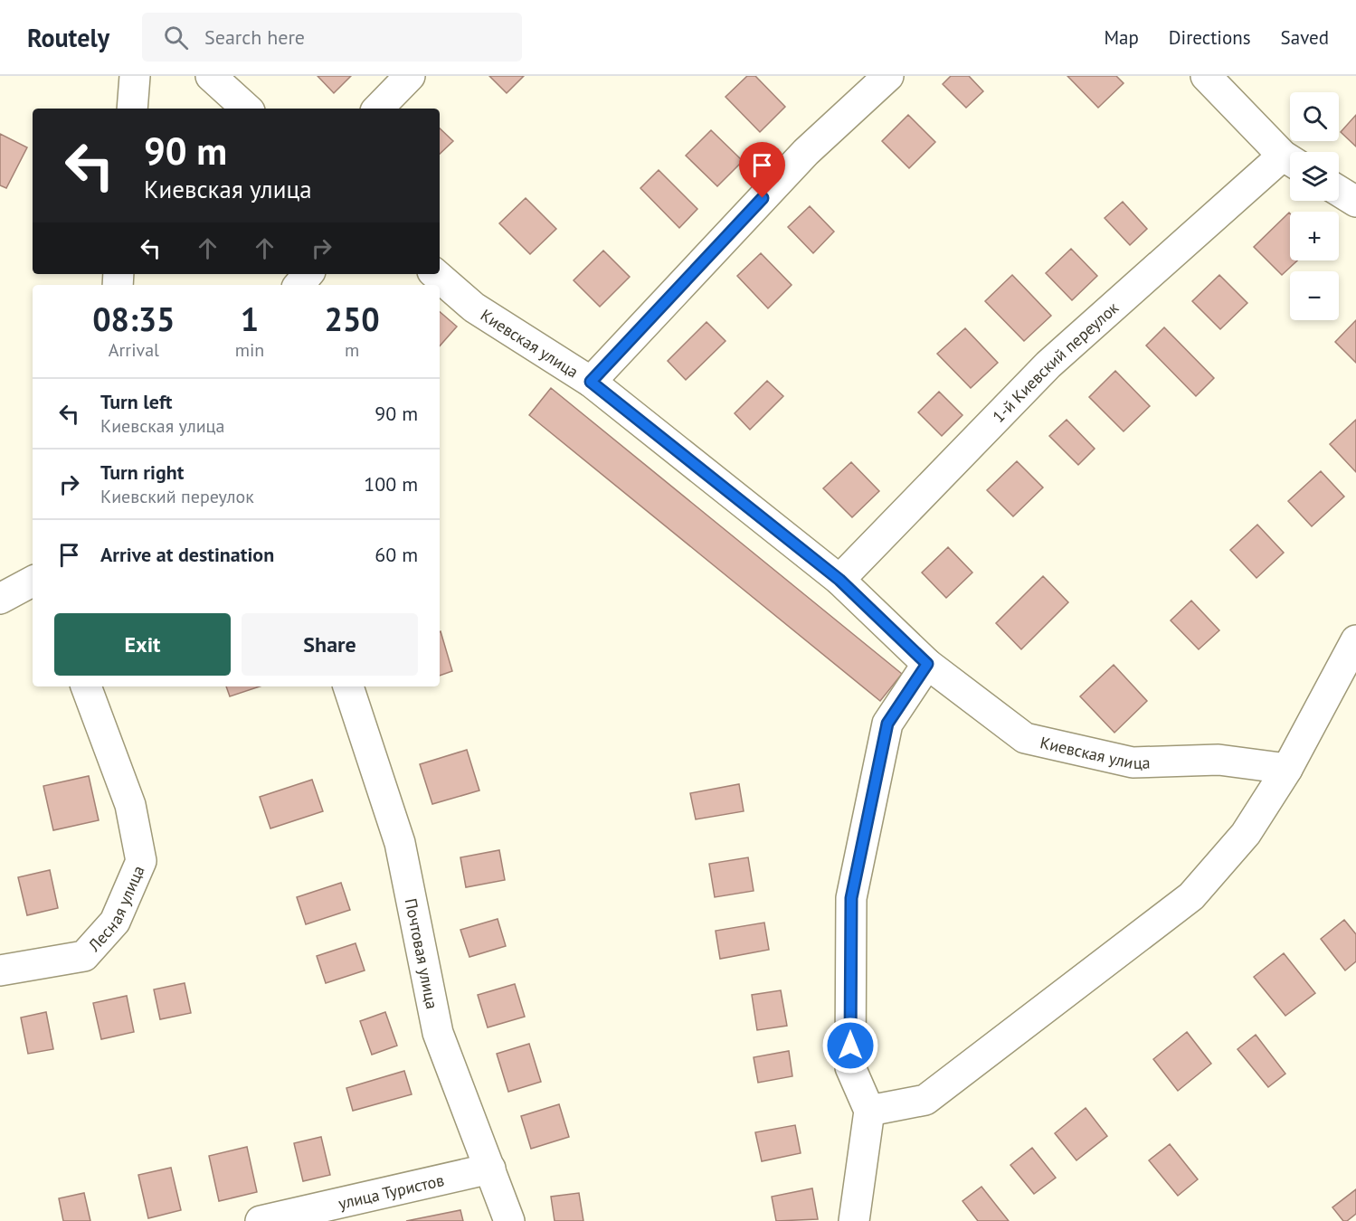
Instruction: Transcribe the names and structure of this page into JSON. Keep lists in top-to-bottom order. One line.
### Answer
{"streets":{"street":["Киевская улица","1-й Киевский переулок","Лесная улица","Почтовая улица","улица Туристов"]},"crossings":[["Киевская улица","1-й Киевский переулок"],["Почтовая улица","улица Туристов"]],"page":{"header":"Routely","search":"Search here","nav":["Map","Directions","Saved"],"map_buttons":["+","−"],"turn":["90 m","Киевская улица"],"eta":["08:35","Arrival","1","min","250","m"],"list":[{"name":"Turn left","note":"Киевская улица","value":"90 m"},{"name":"Turn right","note":"Киевский переулок","value":"100 m"},{"name":"Arrive at destination","value":"60 m"}],"buttons":["Exit","Share"]}}
